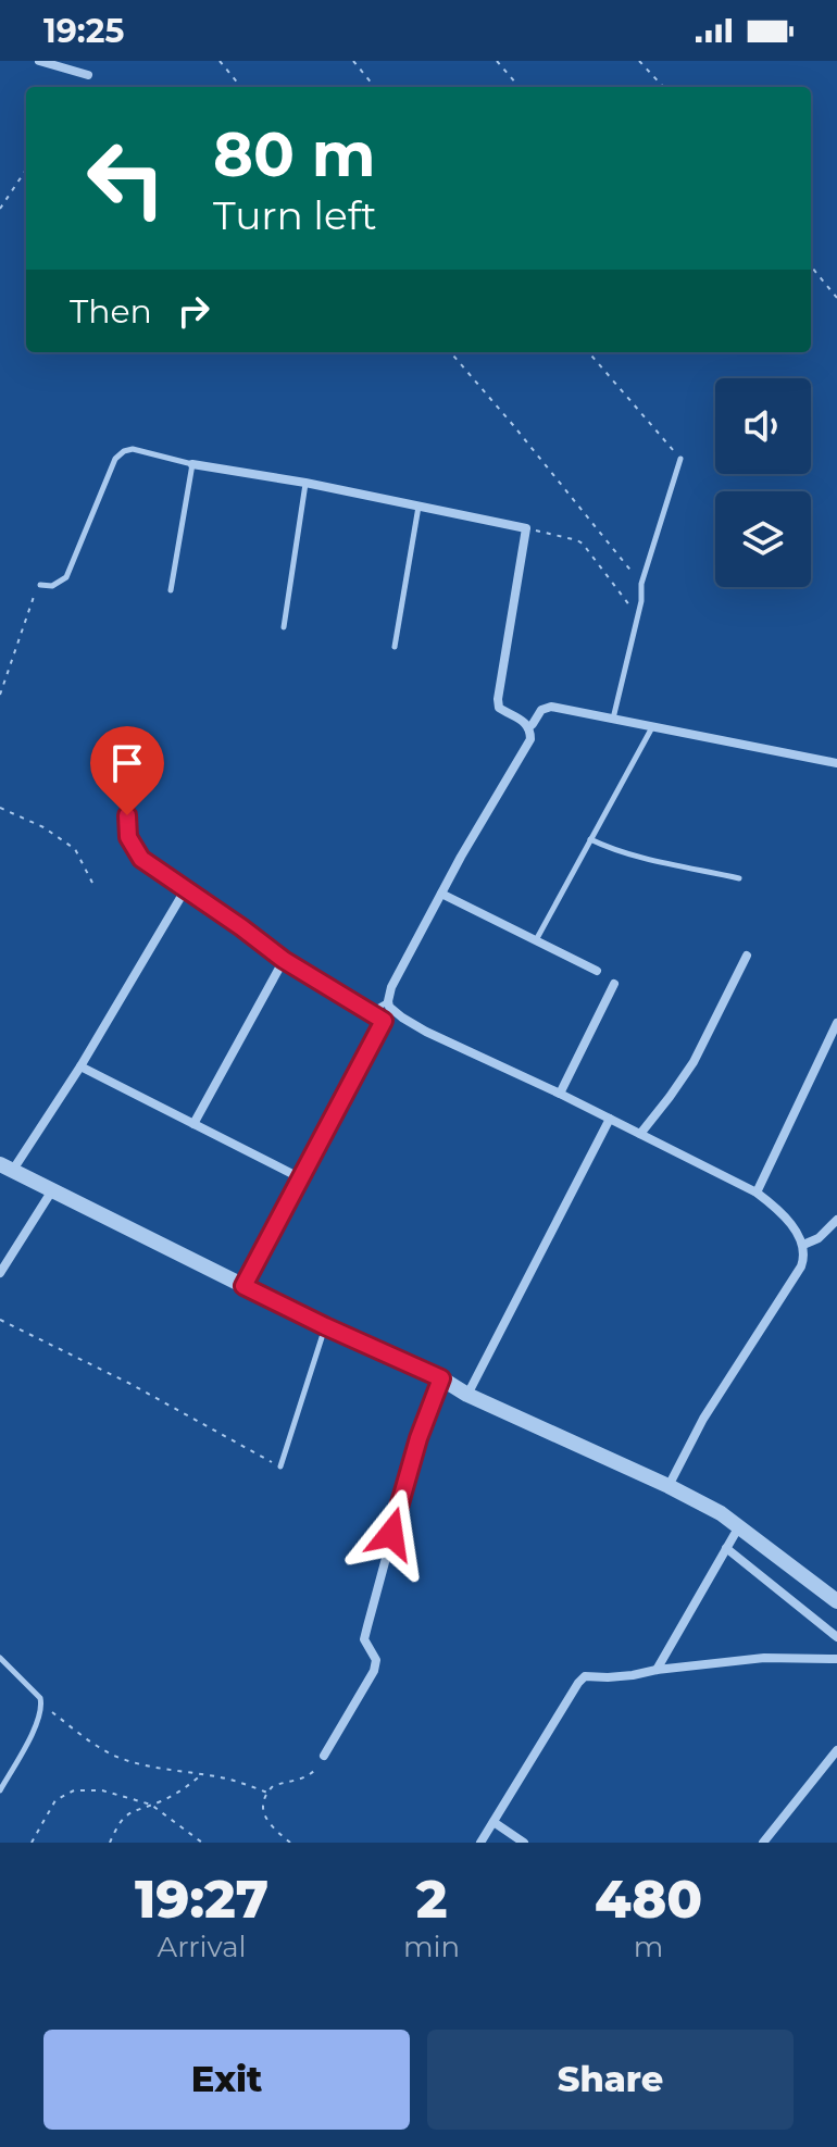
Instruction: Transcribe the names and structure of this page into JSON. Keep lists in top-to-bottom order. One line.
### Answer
{"page":{"status":"19:25","turn":["80 m","Turn left"],"then":"Then","eta":["19:27","Arrival","2","min","480","m"],"buttons":["Exit","Share"]}}
